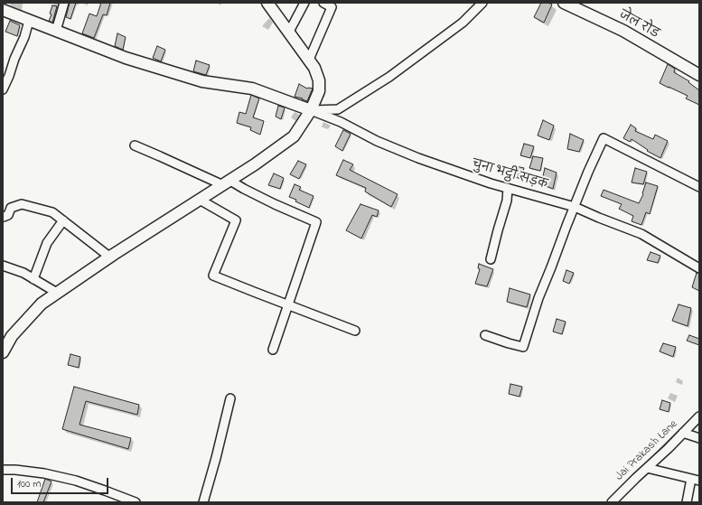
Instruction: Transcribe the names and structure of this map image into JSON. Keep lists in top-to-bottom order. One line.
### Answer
{"streets":{"street":["जेल रोड","चुना भट्ठी सड़क","Jai Prakash Lane"]},"scale_bar":"100 m"}
